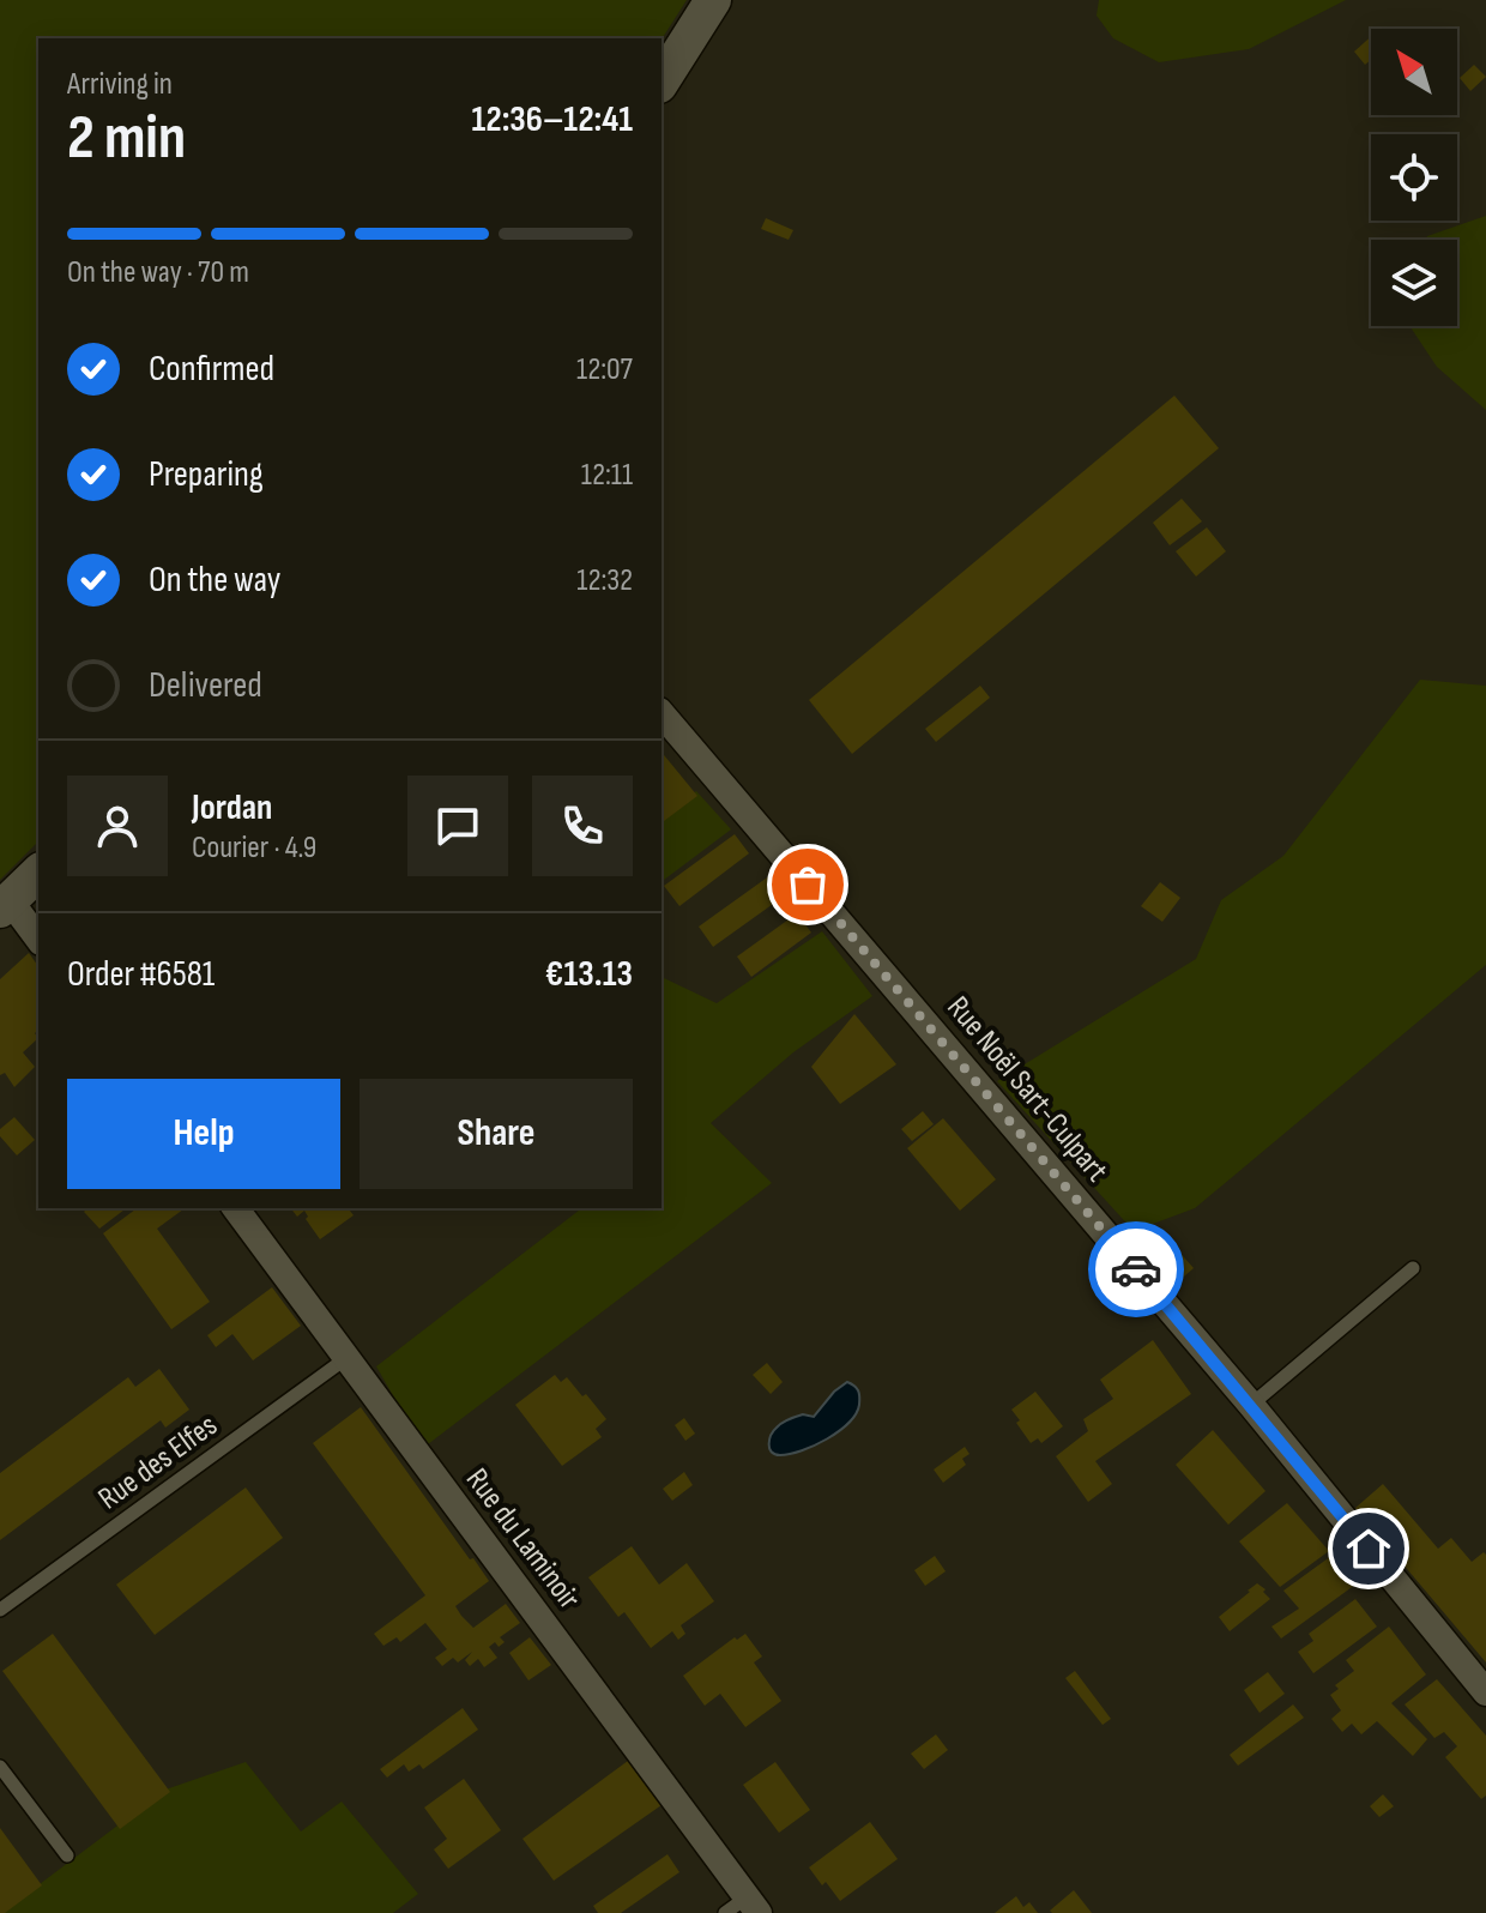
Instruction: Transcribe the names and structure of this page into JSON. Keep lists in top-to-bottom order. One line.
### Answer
{"streets":{"street":["Rue Noël Sart-Culpart","Rue du Laminoir"],"lane":["Rue des Elfes"]},"crossings":[["Rue des Elfes","Rue du Laminoir"]],"north":"top left","page":{"heading":["2 min","Arriving in","12:36–12:41"],"panel":["Jordan","Courier · 4.9","Order #6581","€13.13"],"bar":"On the way · 70 m","list":[["Confirmed","12:07"],["Preparing","12:11"],["On the way","12:32"],"Delivered"],"buttons":["Help","Share"]}}
